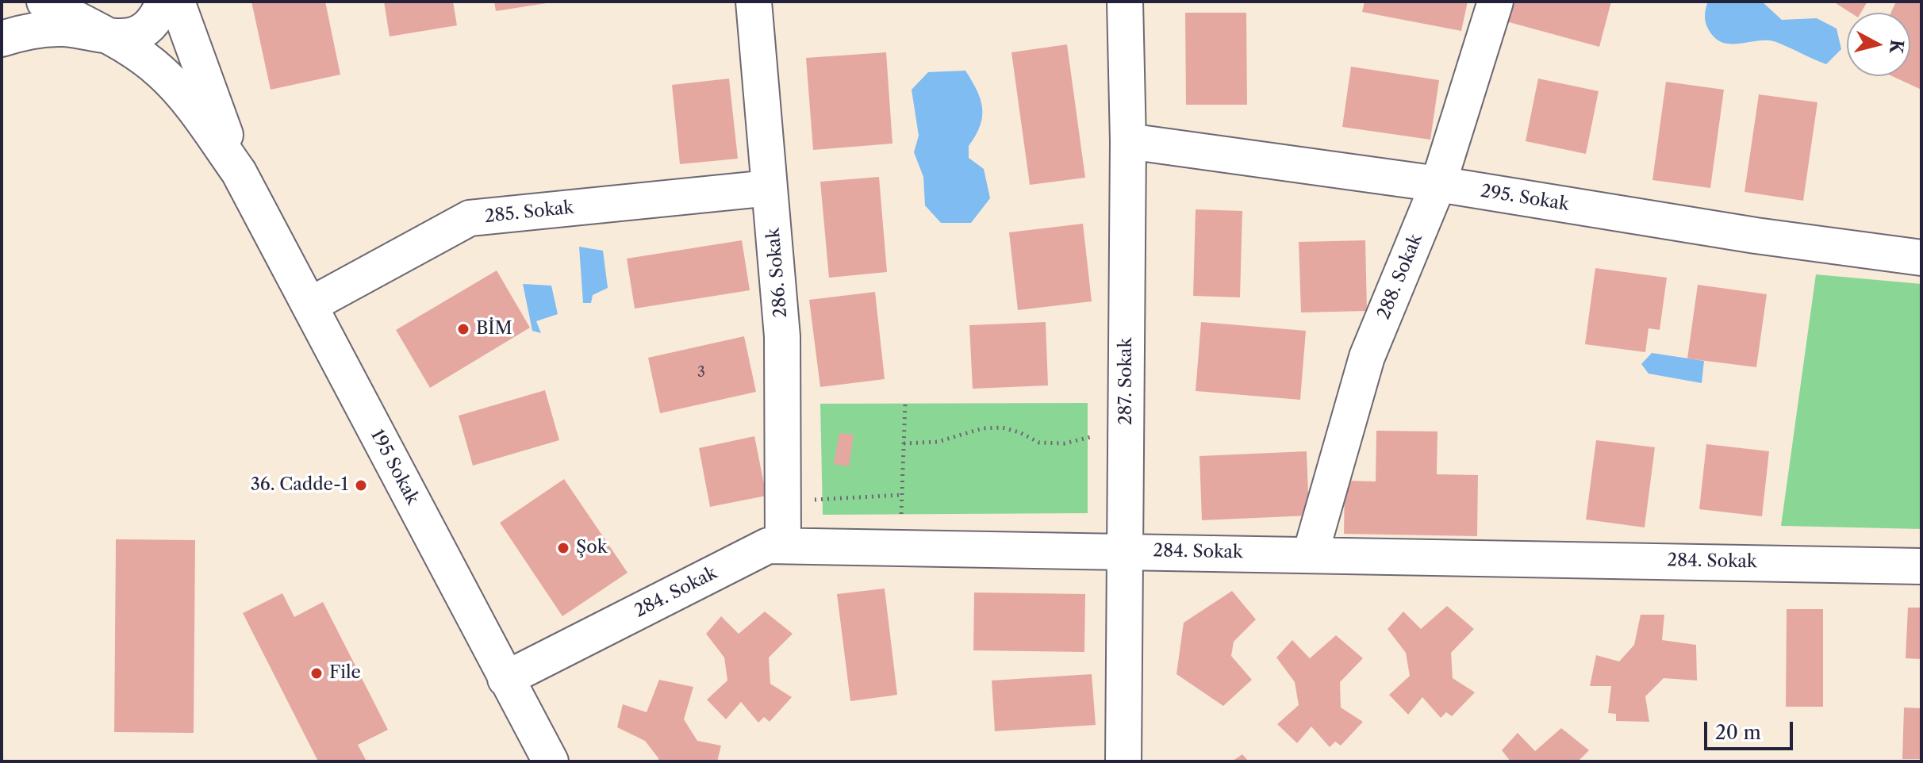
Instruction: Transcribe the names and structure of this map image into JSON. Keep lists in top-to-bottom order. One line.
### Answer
{"streets":{"street":["295. Sokak","285. Sokak","286. Sokak","288. Sokak","287. Sokak","195 Sokak","284. Sokak"]},"crossings":[["295. Sokak","288. Sokak"],["295. Sokak","287. Sokak"],["285. Sokak","286. Sokak"],["285. Sokak","195 Sokak"],["286. Sokak","284. Sokak"],["288. Sokak","284. Sokak"],["287. Sokak","284. Sokak"],["195 Sokak","284. Sokak"]],"places":["BİM","36. Cadde-1","Şok","File"],"house_numbers":["3"],"scale_bar":"20 m","north":"right"}
